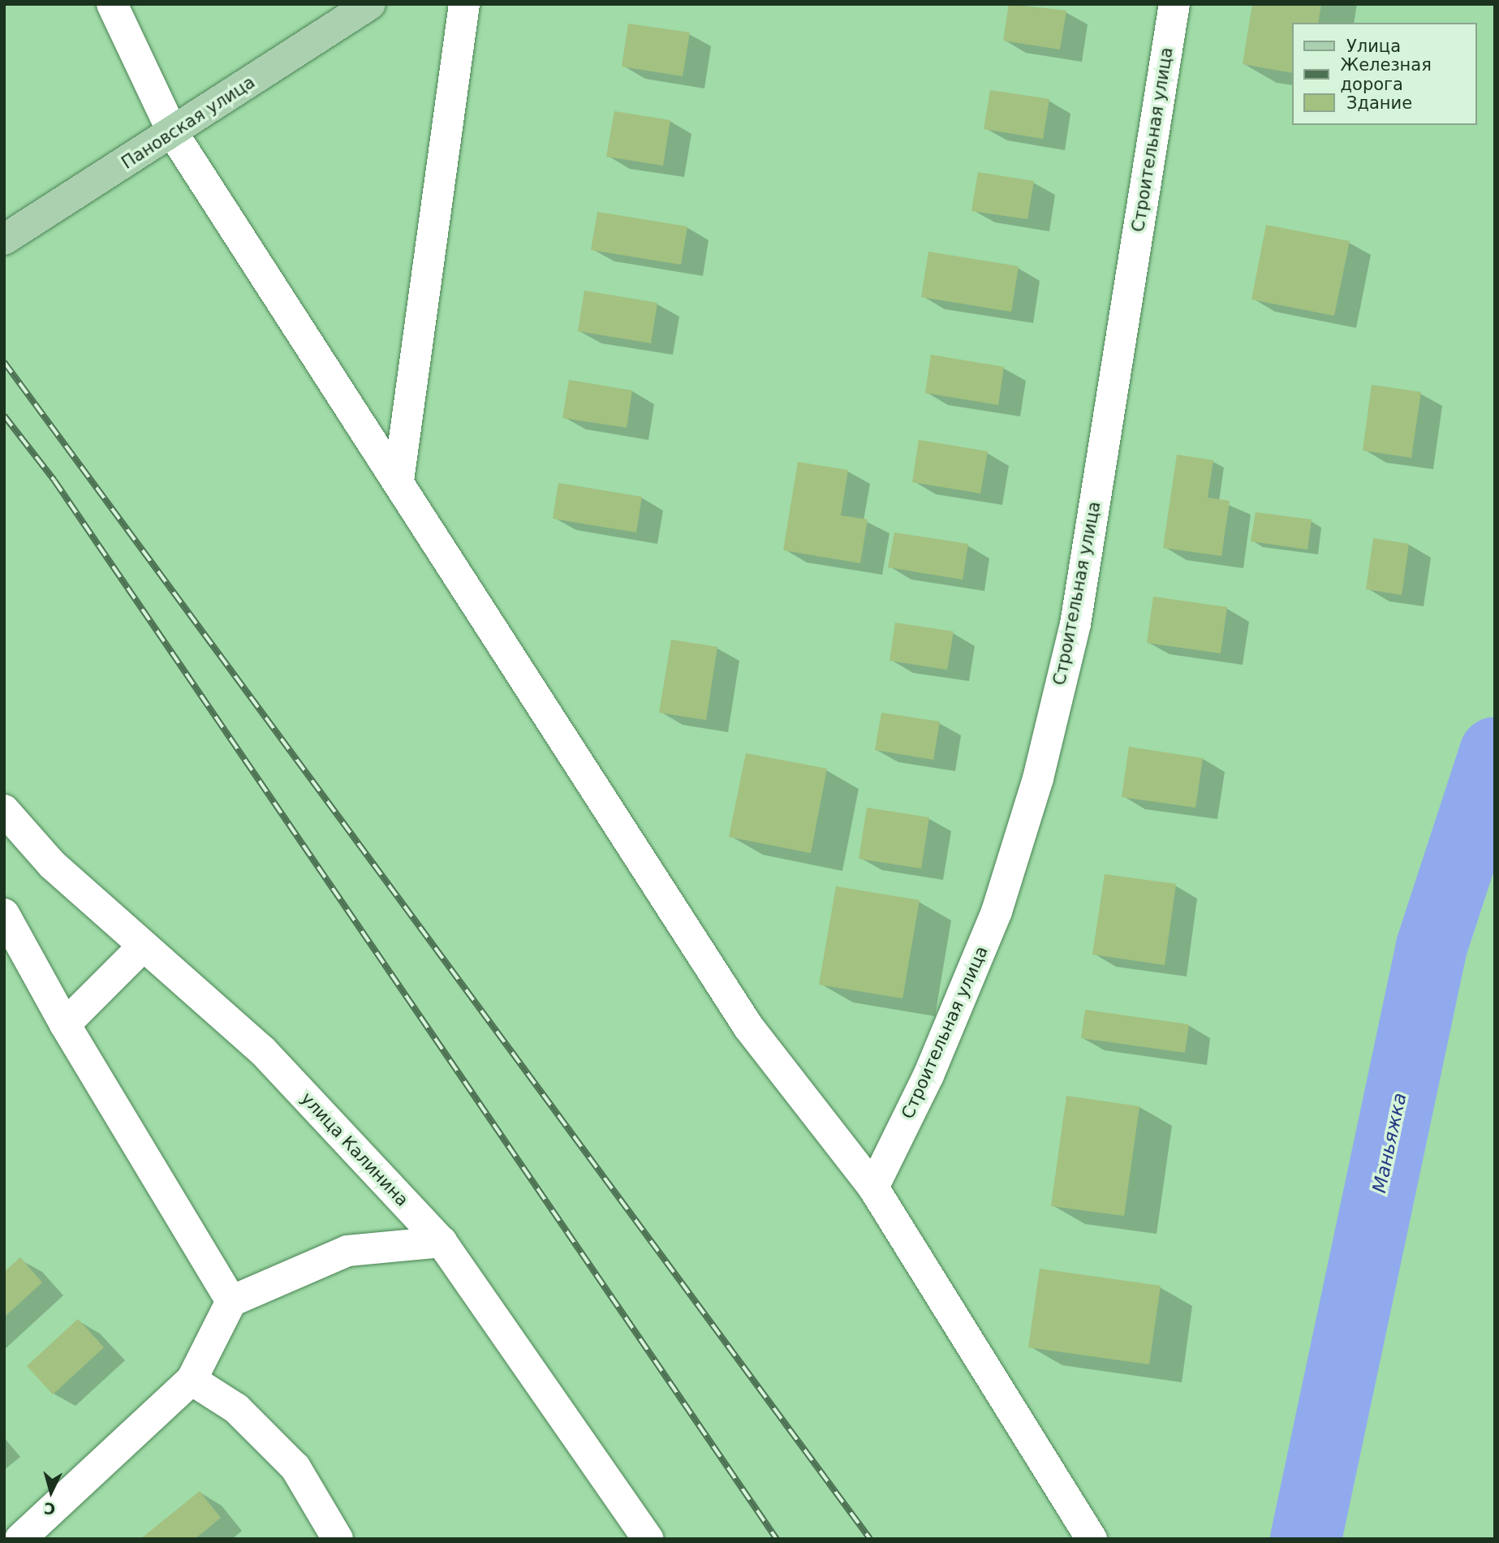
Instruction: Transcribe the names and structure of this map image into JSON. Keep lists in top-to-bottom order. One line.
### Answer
{"streets":{"main road":["Пановская улица"],"street":["Строительная улица","улица Калинина"]},"water":["Маньяжка"],"legend":["Улица","Железная дорога","Здание"],"north":"bottom"}
